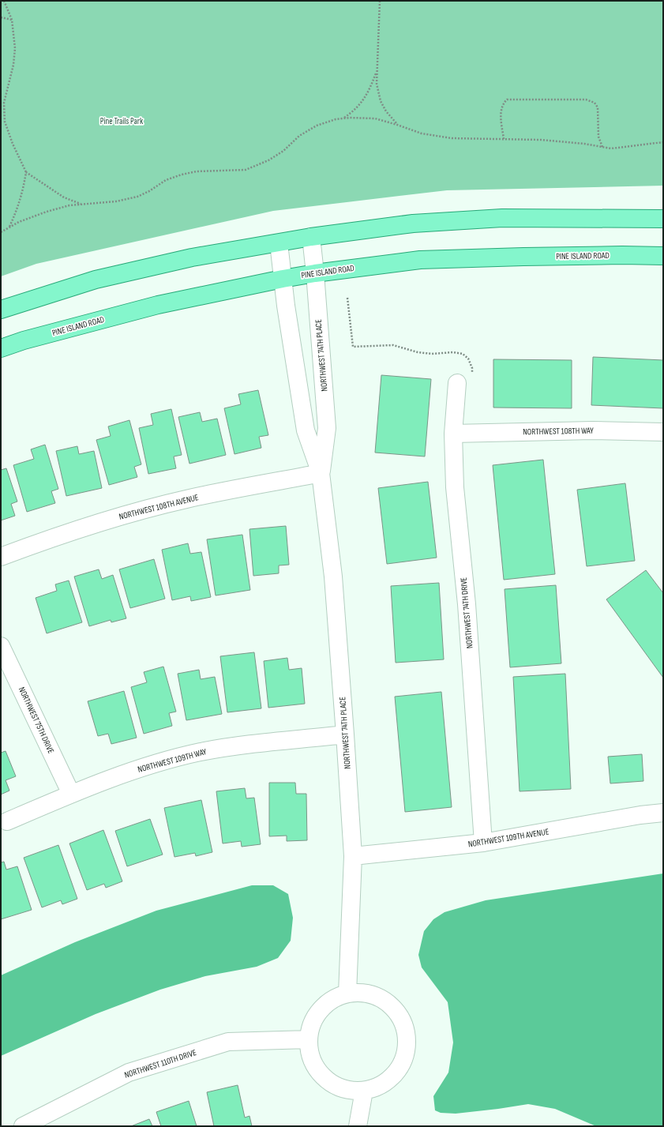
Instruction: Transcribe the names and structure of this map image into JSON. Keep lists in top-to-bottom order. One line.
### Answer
{"streets":{"main road":["PINE ISLAND ROAD"],"street":["NORTHWEST 74TH PLACE","NORTHWEST 108TH WAY","NORTHWEST 108TH AVENUE","NORTHWEST 74TH DRIVE","NORTHWEST 75TH DRIVE","NORTHWEST 109TH WAY","NORTHWEST 109TH AVENUE","NORTHWEST 110TH DRIVE"]},"crossings":[["PINE ISLAND ROAD","NORTHWEST 74TH PLACE"],["NORTHWEST 74TH PLACE","NORTHWEST 108TH AVENUE"],["NORTHWEST 74TH PLACE","NORTHWEST 109TH WAY"],["NORTHWEST 74TH PLACE","NORTHWEST 109TH AVENUE"],["NORTHWEST 74TH PLACE","NORTHWEST 110TH DRIVE"],["NORTHWEST 108TH WAY","NORTHWEST 74TH DRIVE"],["NORTHWEST 74TH DRIVE","NORTHWEST 109TH AVENUE"],["NORTHWEST 75TH DRIVE","NORTHWEST 109TH WAY"]],"parks":["Pine Trails Park"]}
